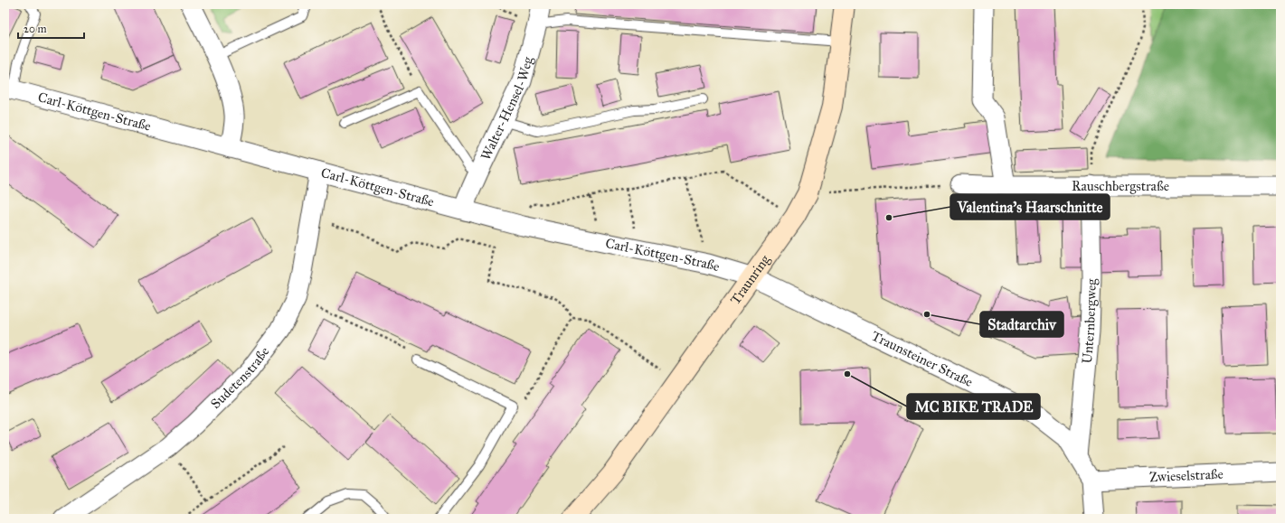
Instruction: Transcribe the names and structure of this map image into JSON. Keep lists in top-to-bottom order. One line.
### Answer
{"streets":{"street":["Walter-Hensel-Weg","Carl-Köttgen-Straße","Rauschbergstraße","Traunring","Unternbergweg","Traunsteiner Straße","Sudetenstraße","Zwieselstraße"]},"crossings":[["Walter-Hensel-Weg","Carl-Köttgen-Straße"],["Carl-Köttgen-Straße","Traunring"],["Carl-Köttgen-Straße","Traunsteiner Straße"],["Carl-Köttgen-Straße","Sudetenstraße"],["Rauschbergstraße","Unternbergweg"],["Traunring","Traunsteiner Straße"],["Unternbergweg","Traunsteiner Straße"],["Traunsteiner Straße","Zwieselstraße"]],"places":["Valentina's Haarschnitte","Stadtarchiv","MC BIKE TRADE"],"scale_bar":"20 m"}
